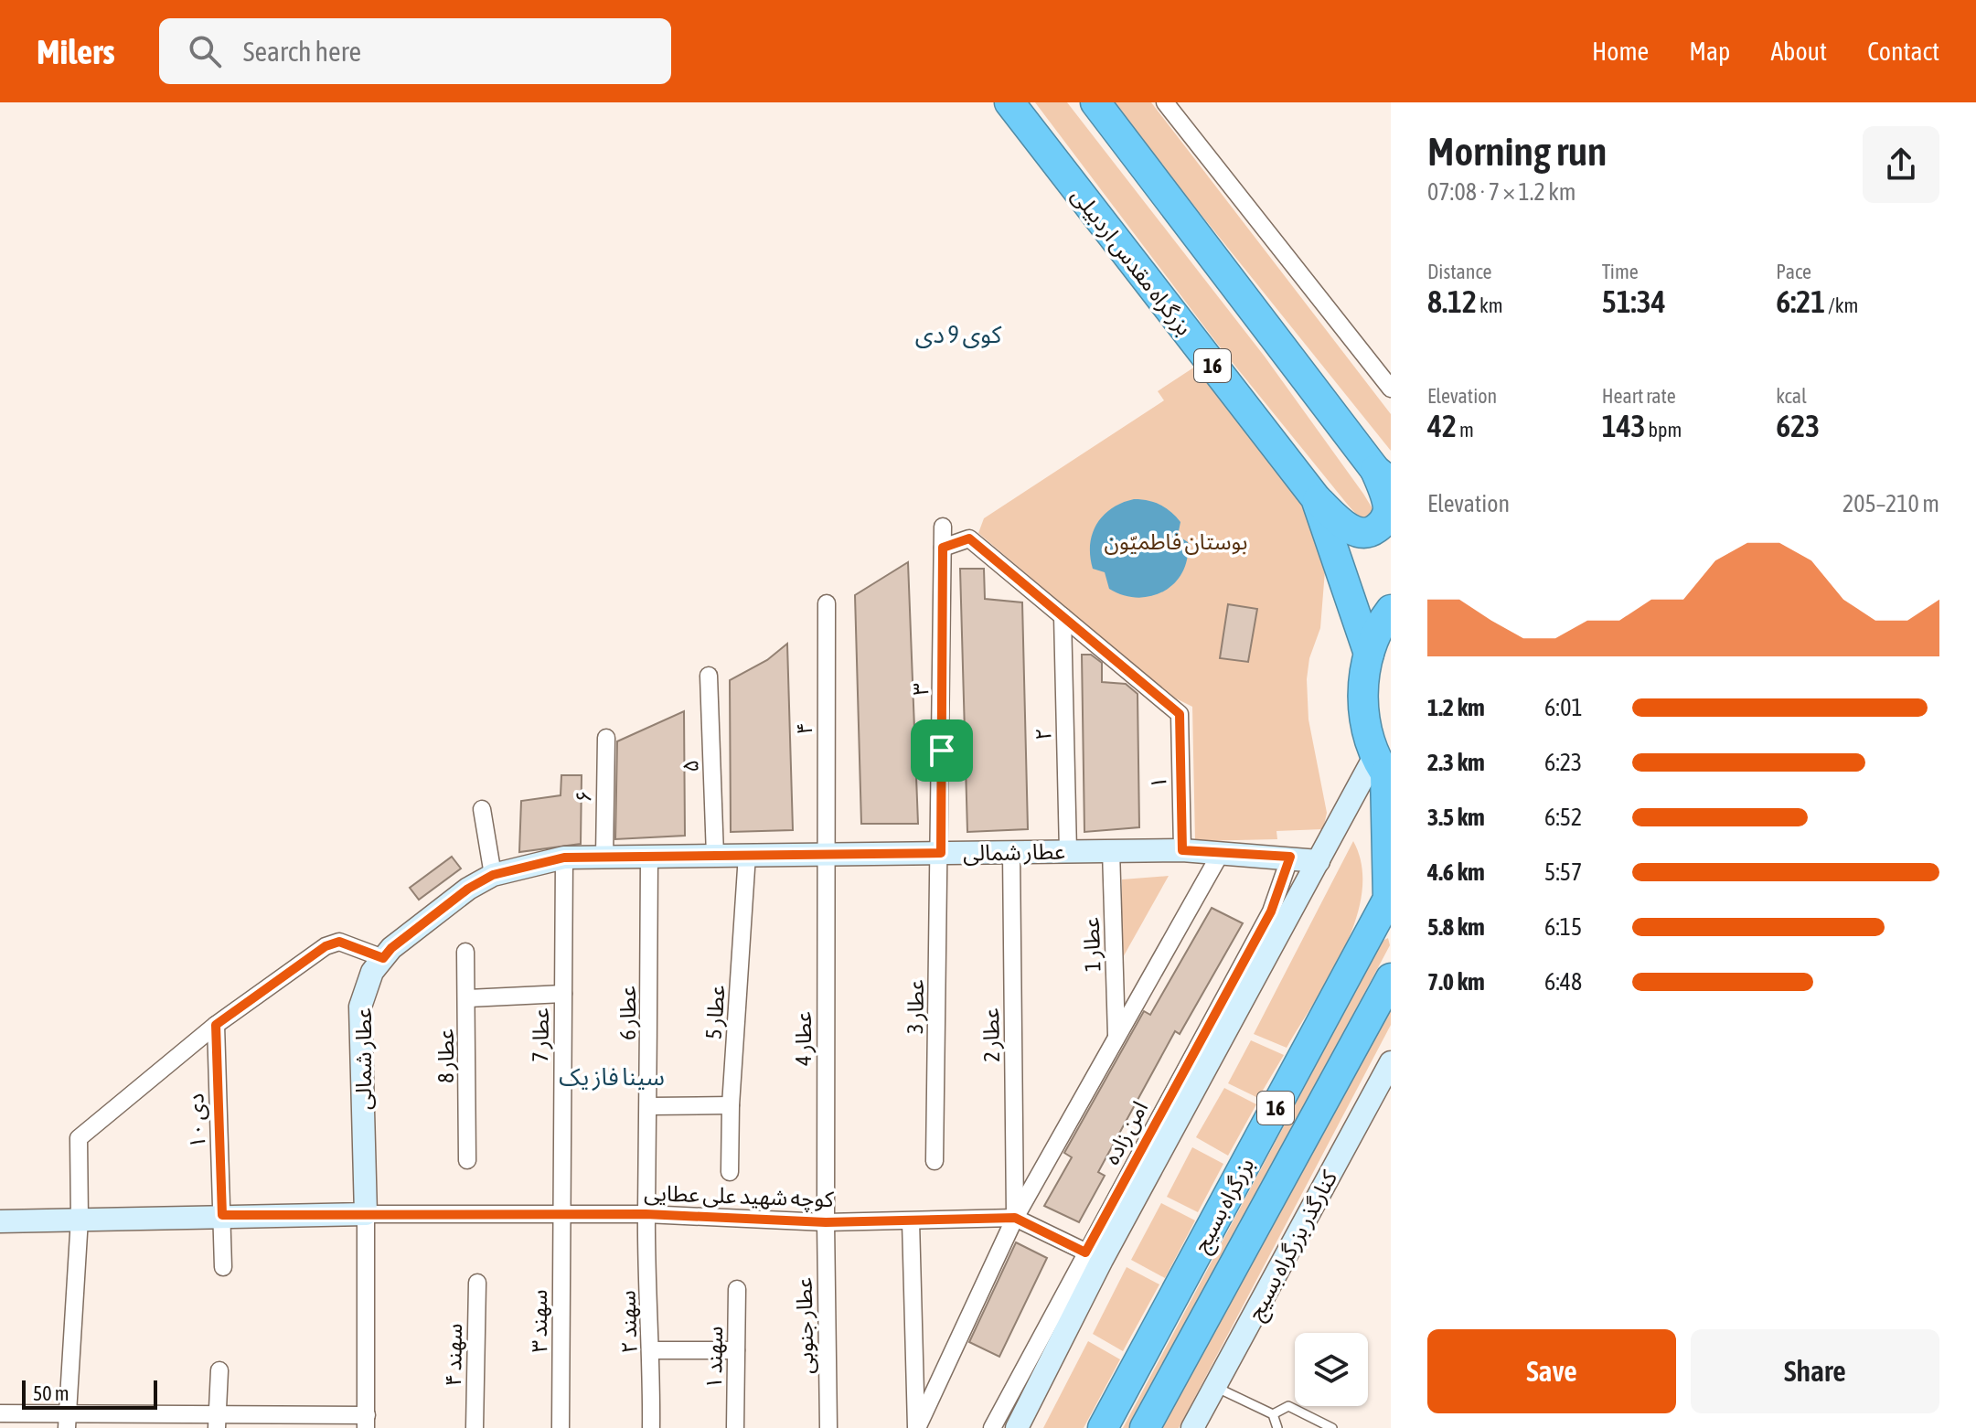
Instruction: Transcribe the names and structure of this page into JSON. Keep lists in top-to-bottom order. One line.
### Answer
{"streets":{"highway":["بزرگراه مقدس اردبیلی","16","بزرگراه بسیج"],"street":["۳","۴","۲","۵","۱","۶","عطار شمالی","عطار 1","عطار 3","عطار 5","عطار 6","عطار 7","عطار 2","عطار 4","عطار 8","دی ۱۰","امن زاده","کوچه شهید علی عطایی","کنارگذر بزرگراه بسیج","سهند ۳","سهند ۲","عطار جنوبی","سهند ۴","سهند ۱"]},"crossings":[["بزرگراه مقدس اردبیلی","16"],["16","بزرگراه بسیج"],["۳","عطار شمالی"],["۳","عطار 3"],["۴","عطار شمالی"],["۴","عطار 4"],["۲","۱"],["۲","عطار شمالی"],["۵","عطار شمالی"],["۱","عطار شمالی"],["۶","عطار شمالی"],["عطار شمالی","عطار 1"],["عطار شمالی","عطار 3"],["عطار شمالی","عطار 5"],["عطار شمالی","عطار 6"],["عطار شمالی","عطار 7"],["عطار شمالی","عطار 2"],["عطار شمالی","عطار 4"],["عطار شمالی","امن زاده"],["عطار شمالی","کوچه شهید علی عطایی"],["عطار 6","کوچه شهید علی عطایی"],["عطار 6","سهند ۲"],["عطار 7","کوچه شهید علی عطایی"],["عطار 7","سهند ۳"],["عطار 2","کوچه شهید علی عطایی"],["عطار 4","کوچه شهید علی عطایی"],["عطار 4","عطار جنوبی"],["امن زاده","کوچه شهید علی عطایی"],["کوچه شهید علی عطایی","سهند ۳"],["کوچه شهید علی عطایی","سهند ۲"],["کوچه شهید علی عطایی","عطار جنوبی"]],"districts":["کوی 9 دی","سینا فاز یک"],"parks":["بوستان فاطمیّون"],"scale_bar":"50 m","page":{"header":"Milers","search":"Search here","nav":["Home","Map","About","Contact"],"heading":["Morning run","07:08 · 7 × 1.2 km"],"stats":[["Distance","8.12 km"],["Time","51:34"],["Pace","6:21 /km"],["Elevation","42 m"],["Heart rate","143 bpm"],["kcal","623"]],"chart":["Elevation","205–210 m"],"list":[{"name":"1.2 km","note":"6:01"},{"name":"2.3 km","note":"6:23"},{"name":"3.5 km","note":"6:52"},{"name":"4.6 km","note":"5:57"},{"name":"5.8 km","note":"6:15"},{"name":"7.0 km","note":"6:48"}],"buttons":["Save","Share"],"scale":"50 m"}}
